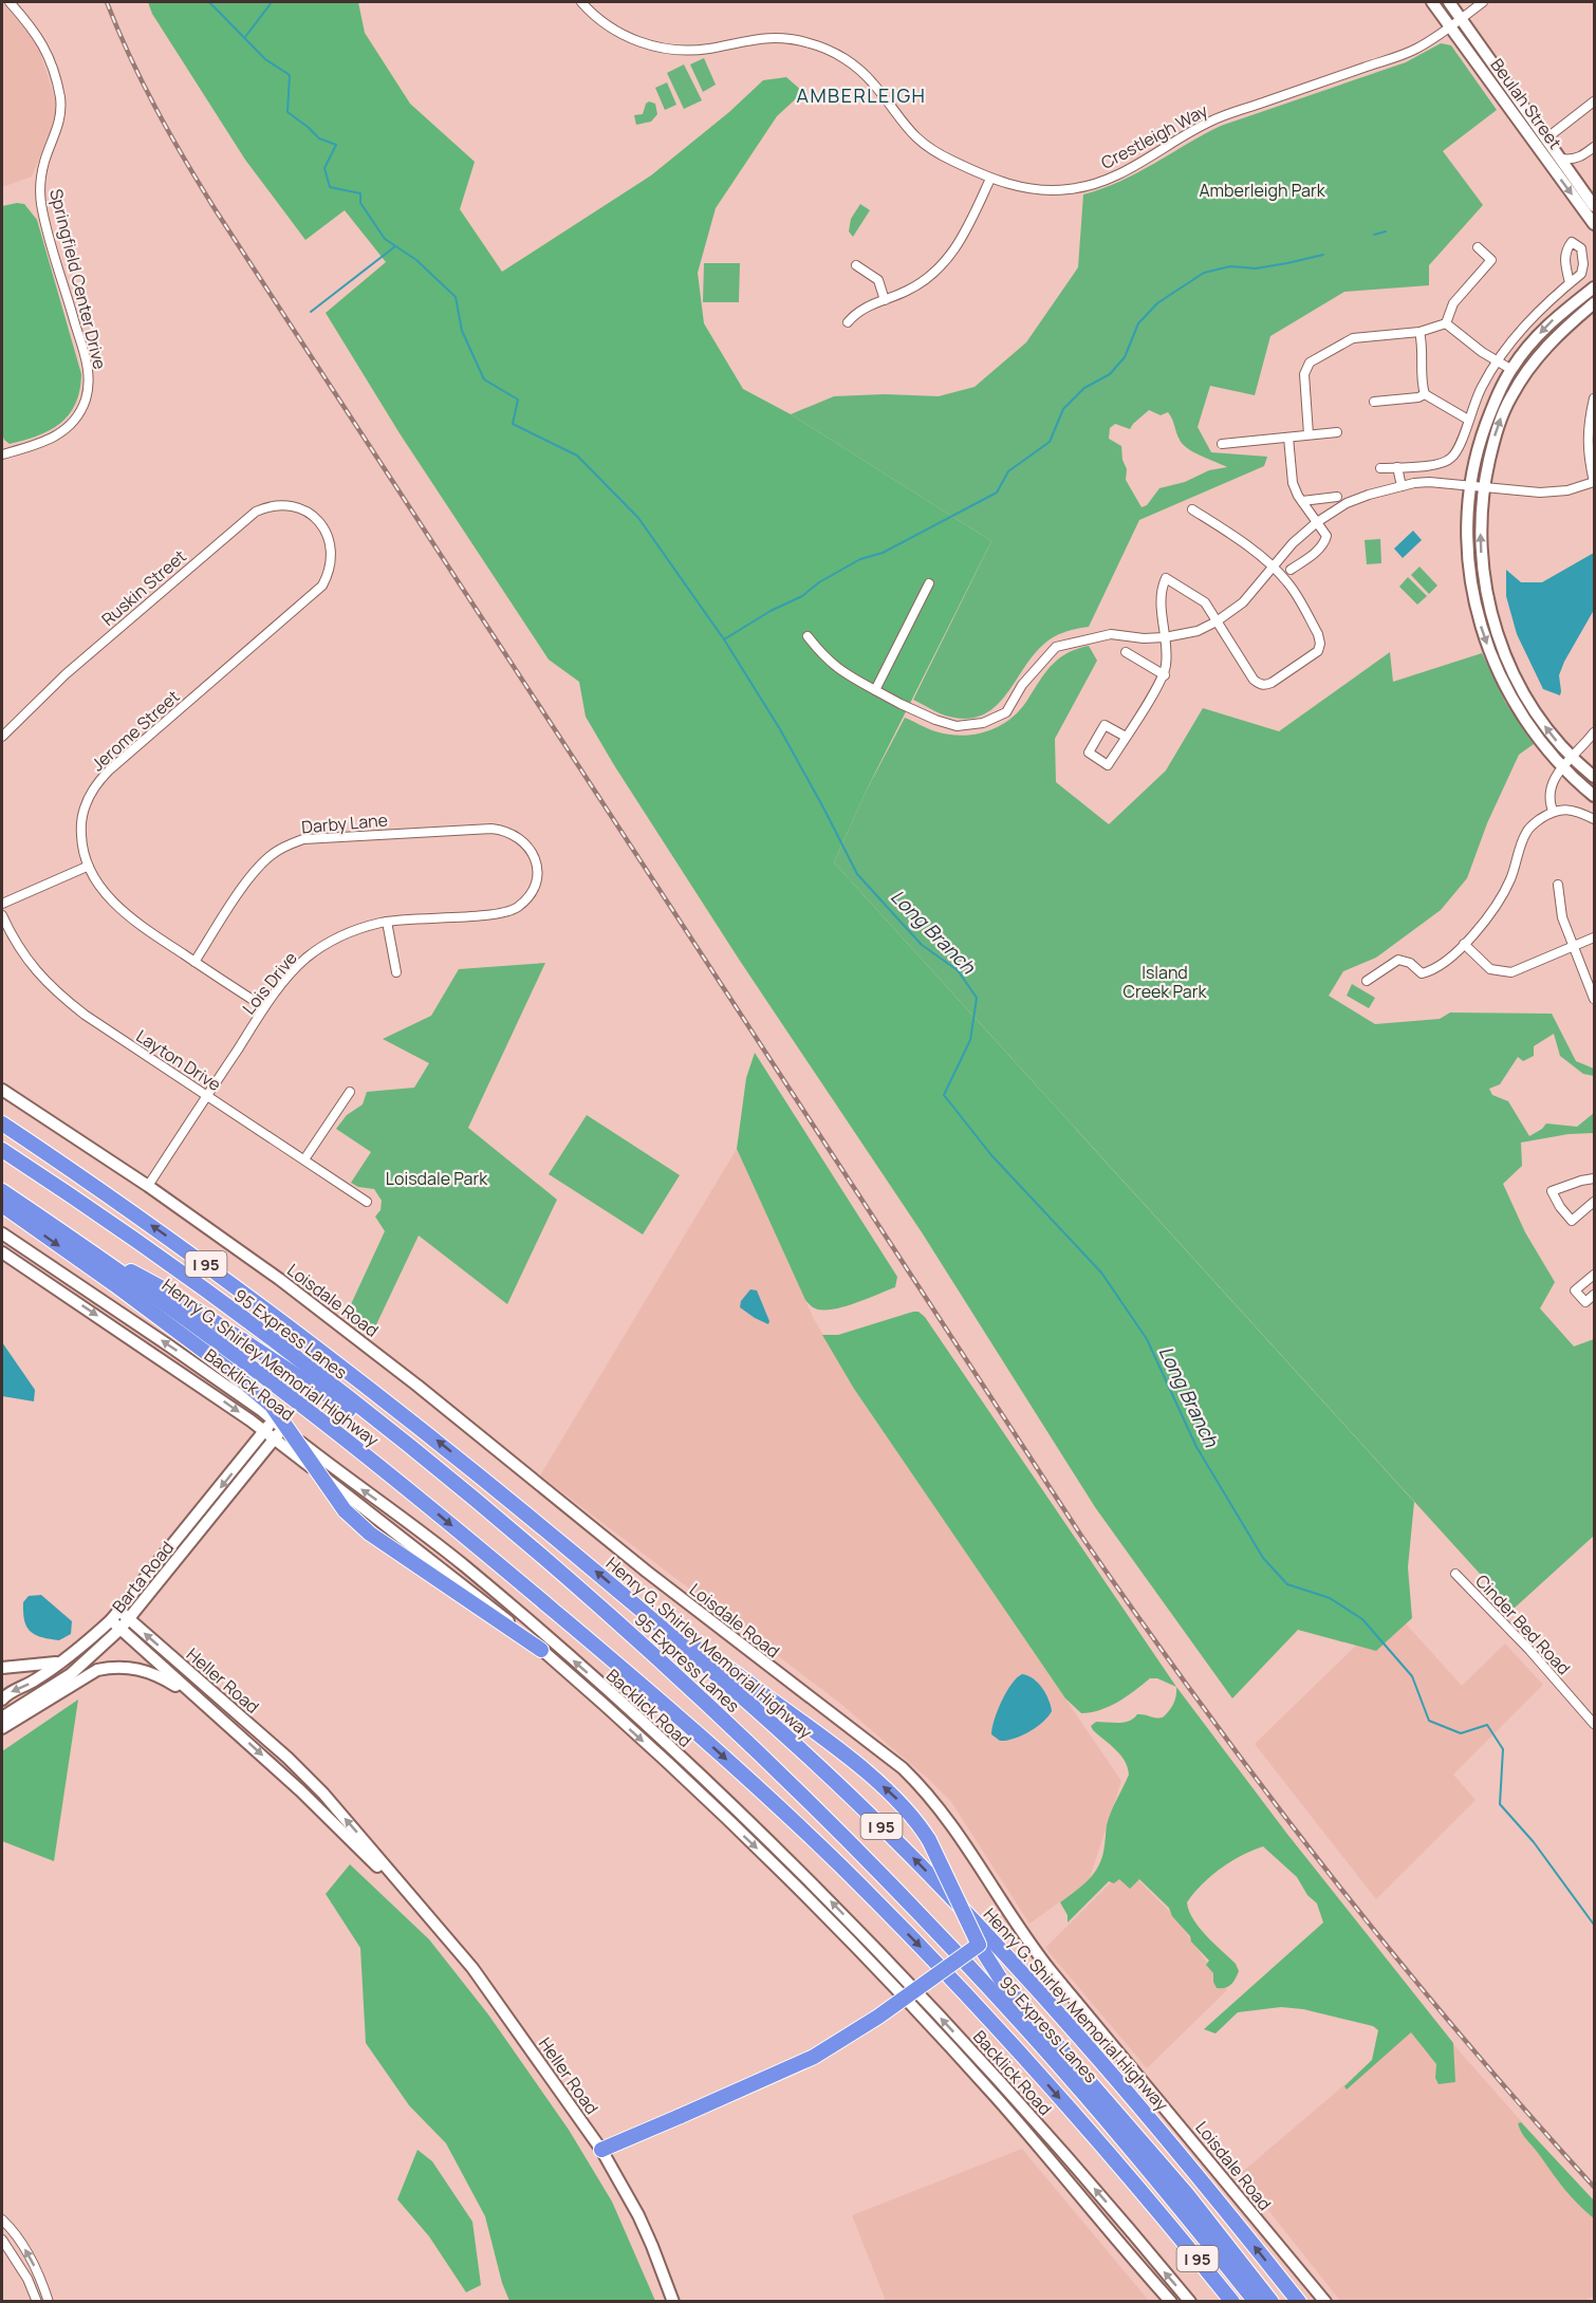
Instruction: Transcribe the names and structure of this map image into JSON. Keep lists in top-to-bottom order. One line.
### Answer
{"streets":{"highway":["I 95","95 Express Lanes","Henry G. Shirley Memorial Highway"],"main road":["Beulah Street","Loisdale Road","Backlick Road","Barta Road","Heller Road"],"street":["Crestleigh Way","Springfield Center Drive","Ruskin Street","Jerome Street","Darby Lane","Lois Drive","Layton Drive","Cinder Bed Road"]},"crossings":[["Beulah Street","Crestleigh Way"],["Ruskin Street","Jerome Street"],["Jerome Street","Darby Lane"],["Jerome Street","Lois Drive"],["Darby Lane","Lois Drive"],["Lois Drive","Layton Drive"],["Lois Drive","Loisdale Road"],["Backlick Road","Barta Road"],["Barta Road","Heller Road"]],"districts":["AMBERLEIGH"],"water":["Long Branch"],"parks":["Amberleigh Park","Island Creek Park","Loisdale Park"]}
